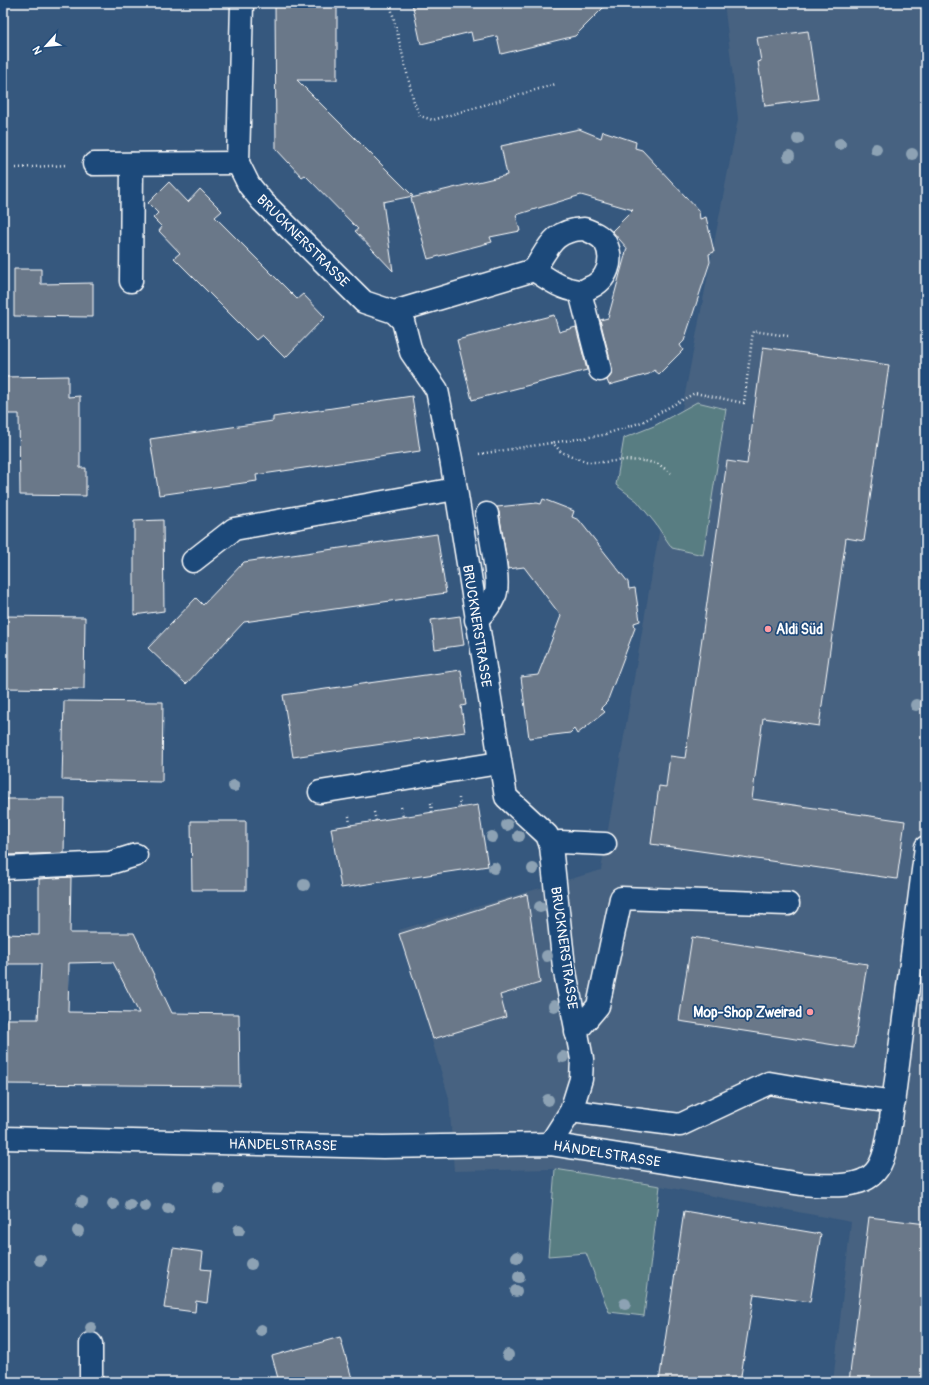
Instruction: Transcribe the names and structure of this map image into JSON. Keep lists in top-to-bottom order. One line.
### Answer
{"streets":{"street":["BRUCKNERSTRASSE","HÄNDELSTRASSE"]},"crossings":[["BRUCKNERSTRASSE","HÄNDELSTRASSE"]],"places":["Aldi Süd","Mop-Shop Zweirad"],"north":"bottom left"}
